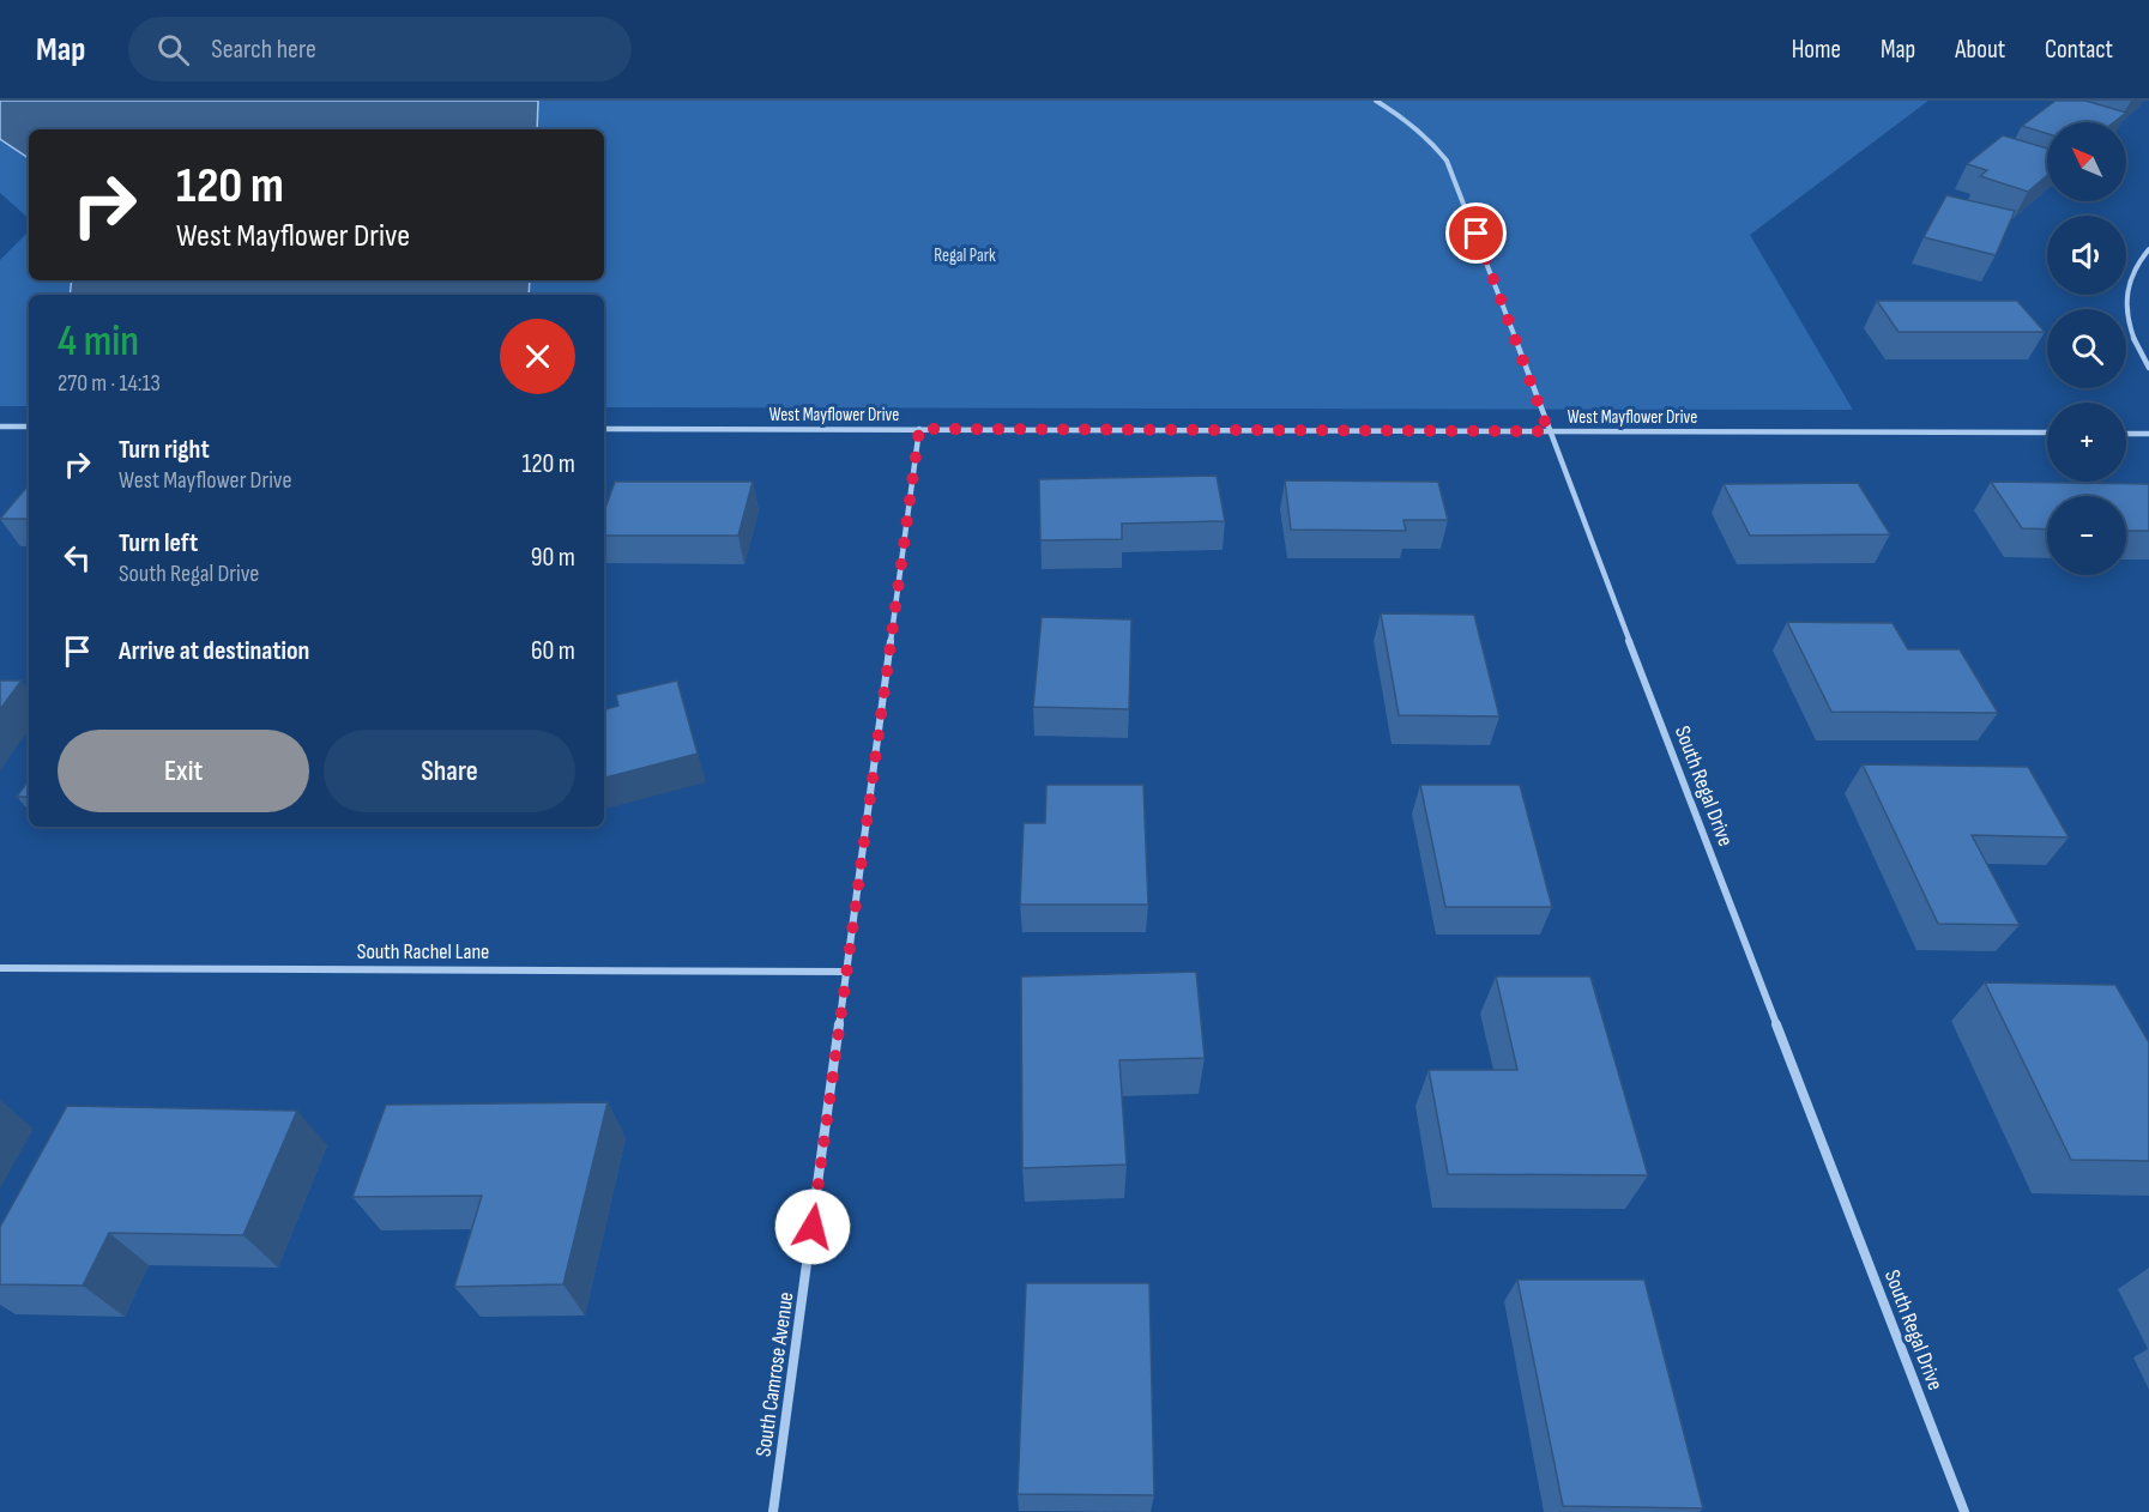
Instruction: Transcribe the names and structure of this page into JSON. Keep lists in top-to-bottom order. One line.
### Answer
{"streets":{"street":["West Mayflower Drive","South Regal Drive","South Rachel Lane","South Camrose Avenue"]},"crossings":[["West Mayflower Drive","South Regal Drive"],["West Mayflower Drive","South Camrose Avenue"],["South Rachel Lane","South Camrose Avenue"]],"parks":["Regal Park"],"north":"top left","page":{"header":"Map","search":"Search here","nav":["Home","Map","About","Contact"],"map_buttons":["+","−"],"turn":["120 m","West Mayflower Drive"],"heading":["4 min","270 m · 14:13"],"list":[{"name":"Turn right","note":"West Mayflower Drive","value":"120 m"},{"name":"Turn left","note":"South Regal Drive","value":"90 m"},{"name":"Arrive at destination","value":"60 m"}],"buttons":["Exit","Share"]}}
